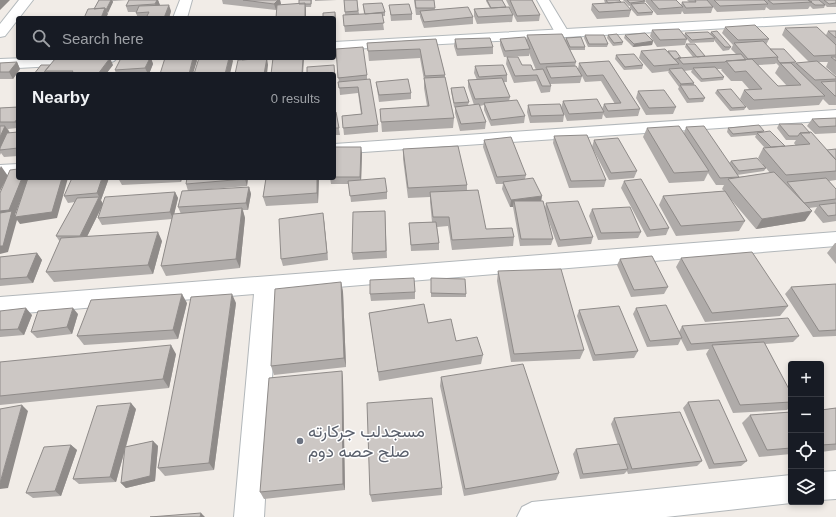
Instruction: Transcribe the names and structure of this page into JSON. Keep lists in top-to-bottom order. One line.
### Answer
{"places":["مسجدلب جرکارته صلح حصه دوم"],"page":{"search":"Search here","heading":["Nearby","0 results"],"map_buttons":["+","−"]}}
